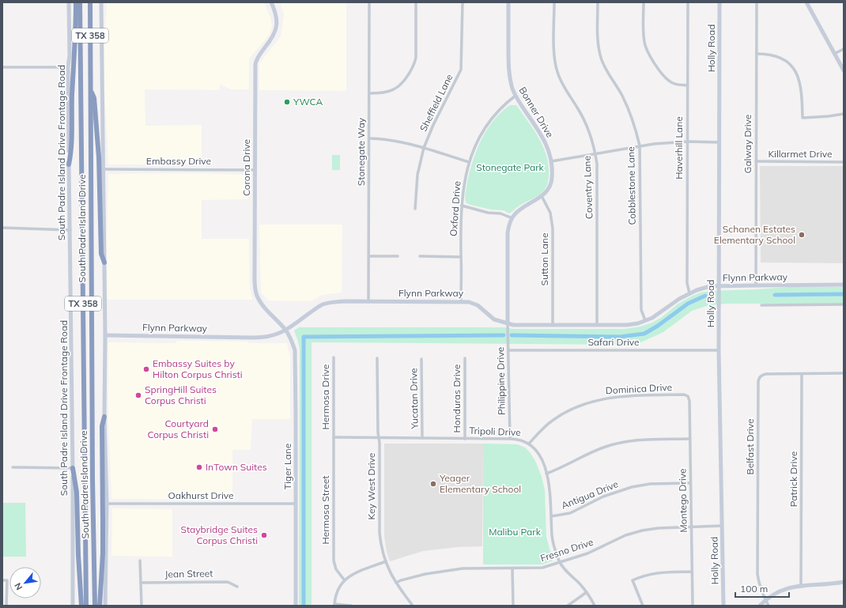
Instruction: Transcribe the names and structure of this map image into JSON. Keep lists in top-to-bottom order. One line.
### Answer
{"streets":{"highway":["TX 358","South Padre Island Drive"],"street":["Holly Road","Sheffield Lane","Bonner Drive","Galway Drive","Haverhill Lane","Stonegate Way","South Padre Island Drive Frontage Road","Killarmet Drive","Embassy Drive","Corona Drive","Cobblestone Lane","Coventry Lane","Oxford Drive","Sutton Lane","Flynn Parkway","Safari Drive","Philippine Drive","Dominica Drive","Hermosa Drive","Yucatan Drive","Honduras Drive","Tripoli Drive","Belfast Drive","Tiger Lane","Patrick Drive","Key West Drive","Antigua Drive","Oakhurst Drive","Montego Drive","Hermosa Street","Fresno Drive","Jean Street"]},"crossings":[["Holly Road","Flynn Parkway"],["Holly Road","Safari Drive"],["Holly Road","Fresno Drive"],["Bonner Drive","Oxford Drive"],["Bonner Drive","Sutton Lane"],["Bonner Drive","Flynn Parkway"],["Bonner Drive","Philippine Drive"],["Galway Drive","Killarmet Drive"],["Galway Drive","Flynn Parkway"],["Haverhill Lane","Flynn Parkway"],["Stonegate Way","Flynn Parkway"],["Embassy Drive","Corona Drive"],["Corona Drive","Flynn Parkway"],["Corona Drive","Tiger Lane"],["Cobblestone Lane","Flynn Parkway"],["Coventry Lane","Flynn Parkway"],["Oxford Drive","Flynn Parkway"],["Sutton Lane","Flynn Parkway"],["Flynn Parkway","Philippine Drive"],["Flynn Parkway","Tiger Lane"],["Safari Drive","Philippine Drive"],["Philippine Drive","Tripoli Drive"],["Dominica Drive","Tripoli Drive"],["Dominica Drive","Montego Drive"],["Hermosa Drive","Tripoli Drive"],["Hermosa Drive","Hermosa Street"],["Yucatan Drive","Tripoli Drive"],["Honduras Drive","Tripoli Drive"],["Tripoli Drive","Key West Drive"],["Tripoli Drive","Antigua Drive"],["Tripoli Drive","Hermosa Street"],["Tripoli Drive","Fresno Drive"],["Belfast Drive","Patrick Drive"],["Tiger Lane","Oakhurst Drive"],["Key West Drive","Fresno Drive"],["Antigua Drive","Montego Drive"],["Montego Drive","Fresno Drive"]],"parks":["Stonegate Park","Malibu Park"],"places":["YWCA","Schanen Estates Elementary School","Embassy Suites by Hilton Corpus Christi","SpringHill Suites Corpus Christi","Courtyard Corpus Christi","InTown Suites","Yeager Elementary School","Staybridge Suites Corpus Christi"],"scale_bar":"100 m","north":"bottom left"}
